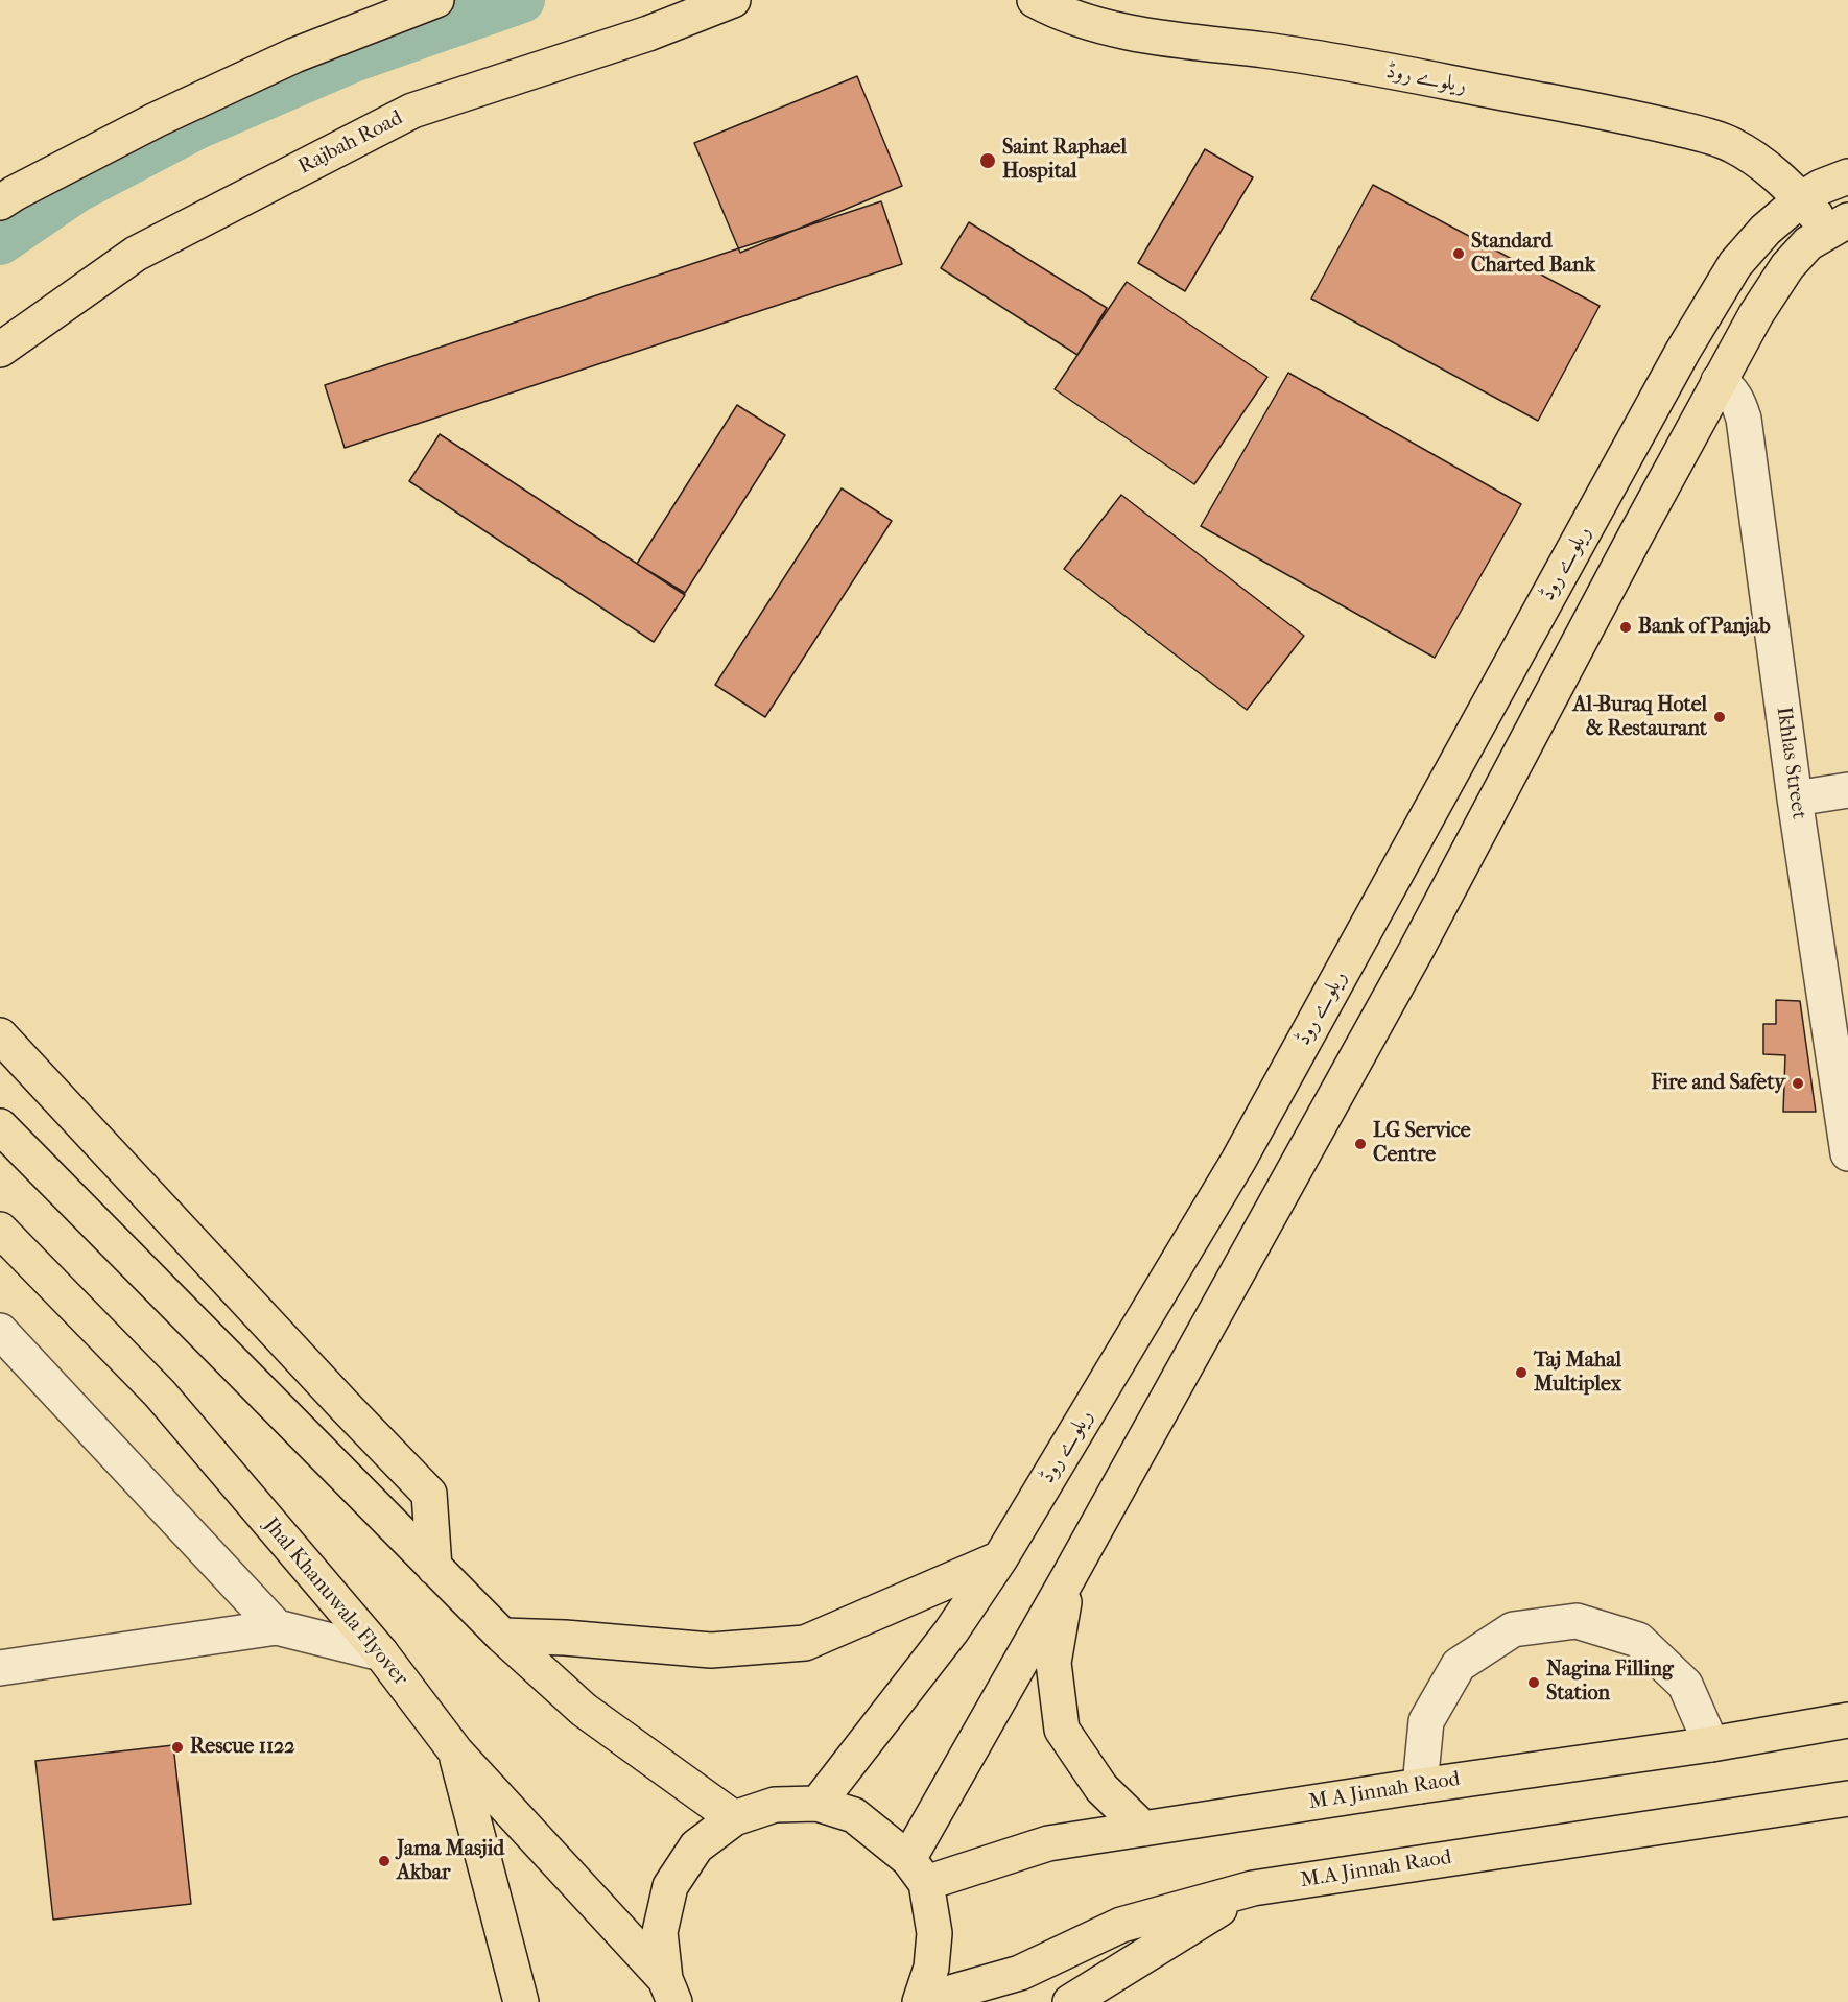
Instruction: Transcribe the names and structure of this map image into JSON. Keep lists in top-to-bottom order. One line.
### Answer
{"streets":{"main road":["ریلوے روڈ","Rajbah Road","Jhal Khanuwala Flyover","M A Jinnah Raod","M.A Jinnah Raod"],"street":["Ikhlas Street"]},"crossings":[["ریلوے روڈ","Ikhlas Street"],["ریلوے روڈ","M A Jinnah Raod"]],"places":["Saint Raphael Hospital","Standard Charted Bank","Bank of Panjab","Al-Buraq Hotel & Restaurant","Fire and Safety","LG Service Centre","Taj Mahal Multiplex","Nagina Filling Station","Rescue 1122","Jama Masjid Akbar"]}
